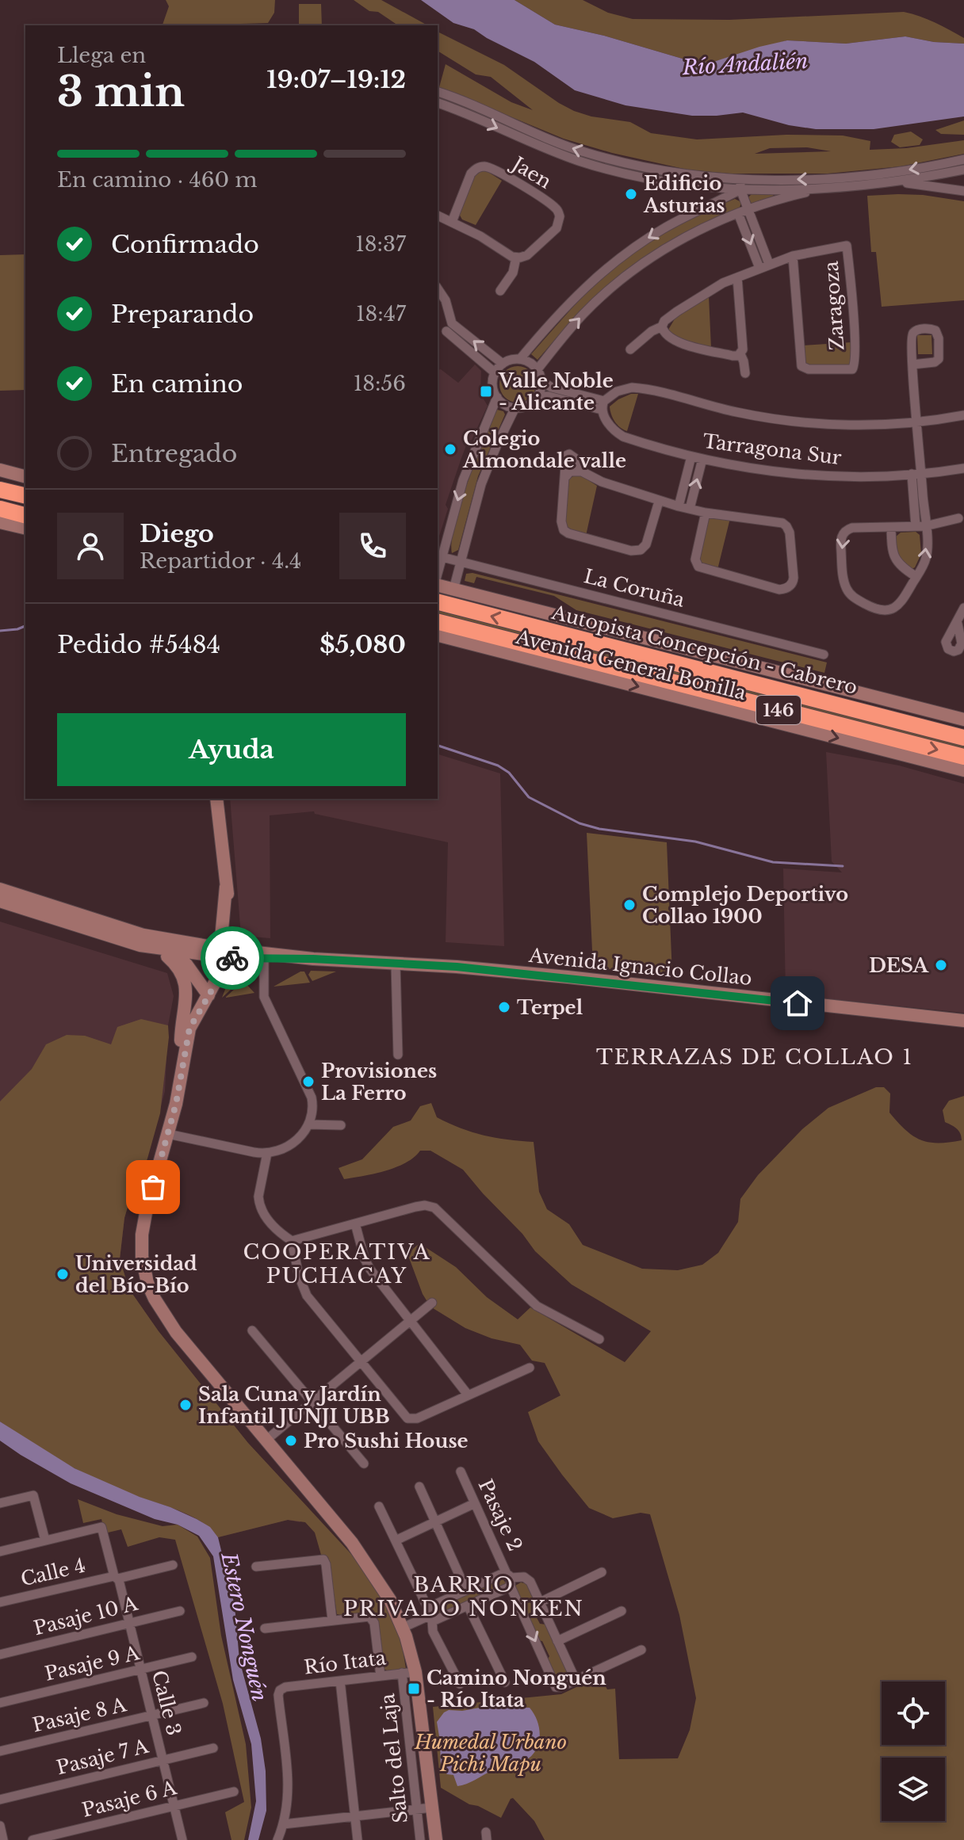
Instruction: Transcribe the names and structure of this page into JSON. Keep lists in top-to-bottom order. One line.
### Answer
{"streets":{"highway":["Autopista Concepción - Cabrero","146"],"main road":["Avenida General Bonilla","Avenida Ignacio Collao"],"street":["Jaen","Zaragoza","Tarragona Sur","La Coruña","Pasaje 2","Calle 4","Pasaje 10 A","Río Itata","Pasaje 9 A","Calle 3","Pasaje 8 A","Pasaje 7 A","Salto del Laja","Pasaje 6 A"]},"crossings":[["Calle 4","Calle 3"],["Pasaje 10 A","Calle 3"],["Río Itata","Salto del Laja"],["Pasaje 9 A","Calle 3"],["Calle 3","Pasaje 8 A"],["Calle 3","Pasaje 7 A"],["Calle 3","Pasaje 6 A"]],"districts":["TERRAZAS DE COLLAO 1","COOPERATIVA PUCHACAY","BARRIO PRIVADO NONKEN"],"water":["Río Andalién","Estero Nonguén"],"parks":["Humedal Urbano Pichi Mapu"],"places":{"other":["Edificio Asturias","Colegio Almondale valle","Complejo Deportivo Collao 1900","DESA","Terpel","Provisiones La Ferro","Universidad del Bío-Bío","Sala Cuna y Jardín Infantil JUNJI UBB","Pro Sushi House"],"transit":["Valle Noble - Alicante","Camino Nonguén - Río Itata"]},"page":{"heading":["3 min","Llega en","19:07–19:12"],"panel":["Diego","Repartidor · 4.4","Pedido #5484","$5,080"],"bar":"En camino · 460 m","list":[["Confirmado","18:37"],["Preparando","18:47"],["En camino","18:56"],"Entregado"],"buttons":"Ayuda"}}
